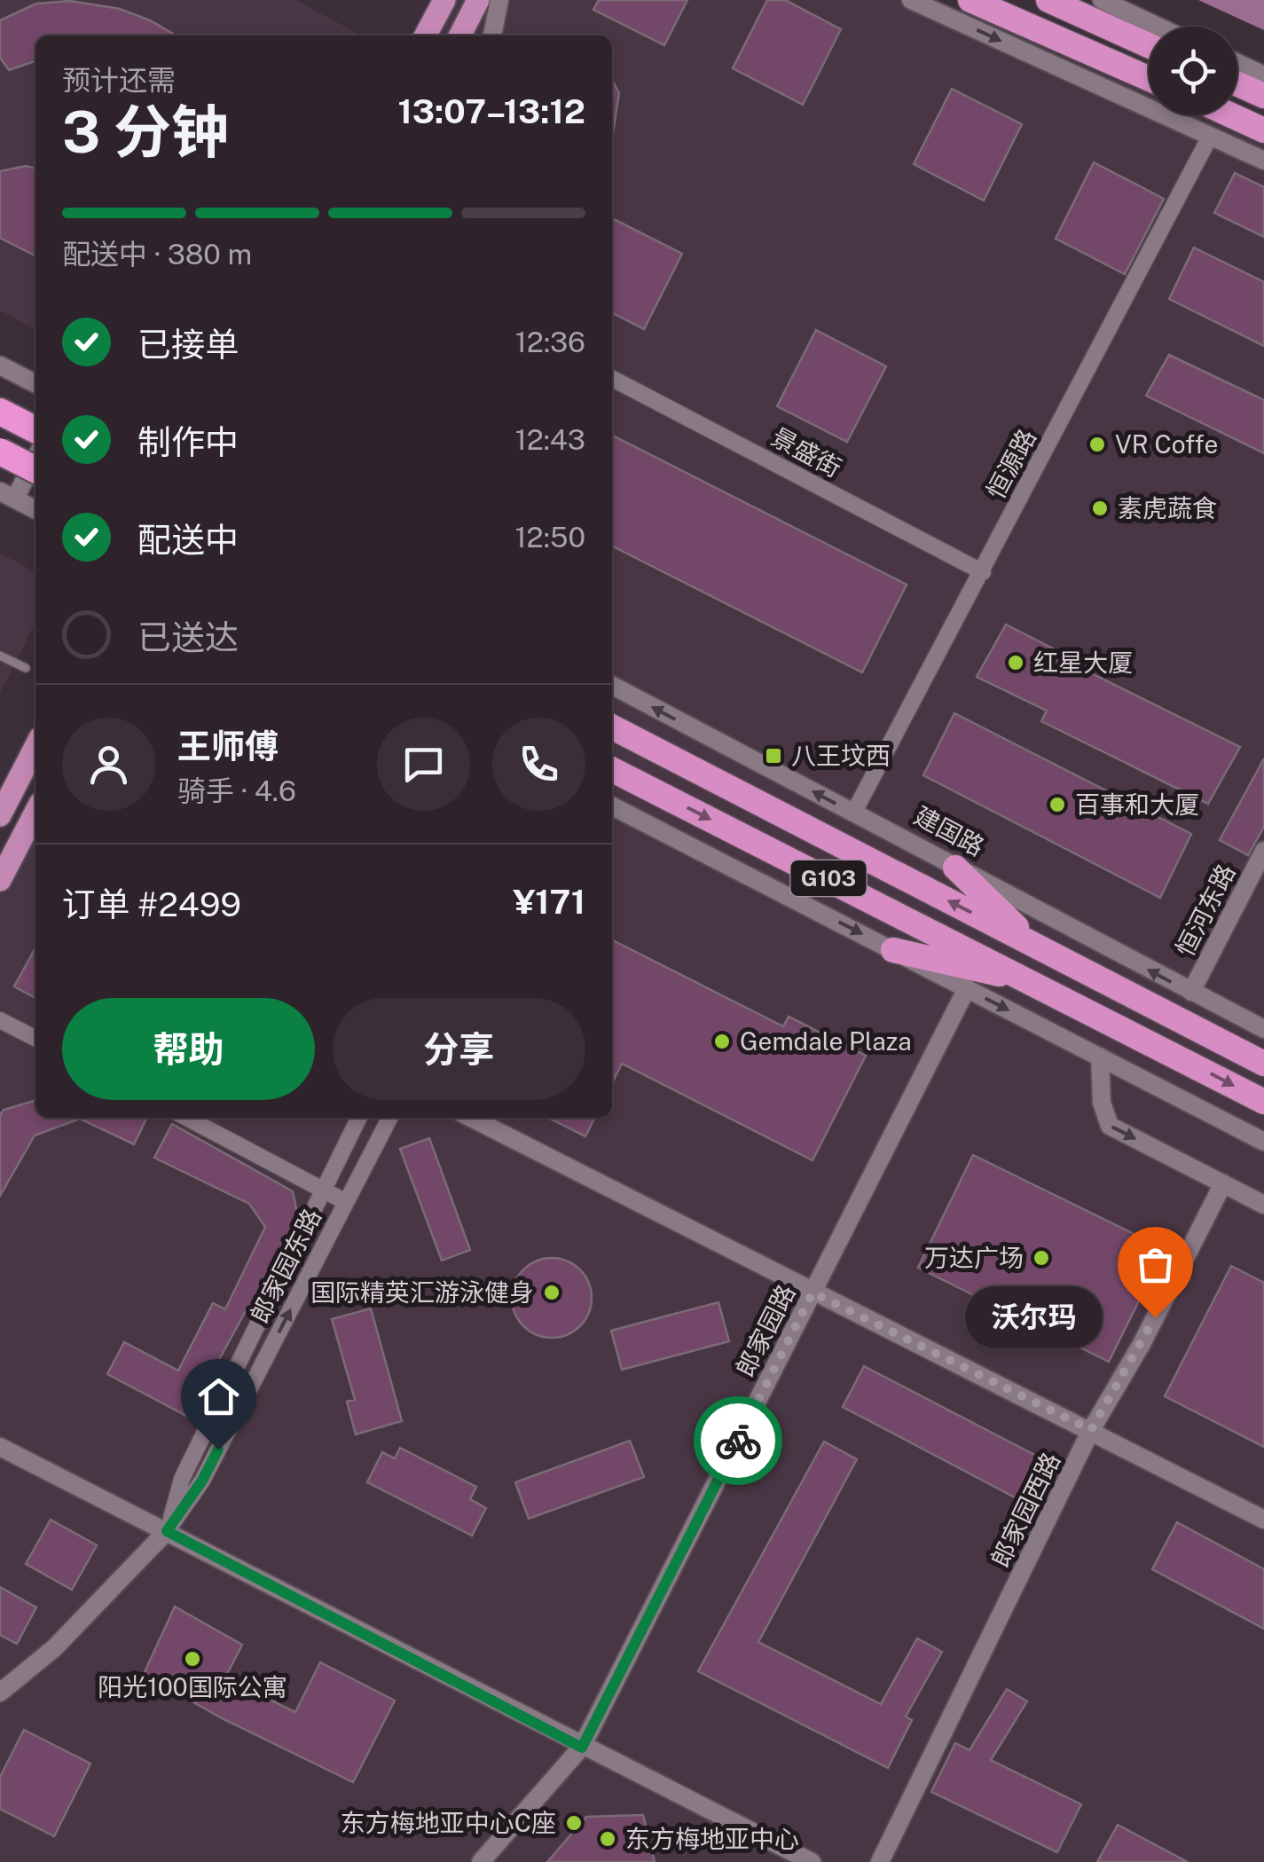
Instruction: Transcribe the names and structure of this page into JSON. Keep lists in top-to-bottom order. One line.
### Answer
{"streets":{"highway":["G103"],"street":["景盛街","恒源路","建国路","恒河东路","郎家园东路","郎家园路","郎家园西路"]},"crossings":[["景盛街","恒源路"],["恒源路","建国路"],["建国路","恒河东路"]],"places":{"other":["VR Coffe","素虎蔬食","红星大厦","百事和大厦","Gemdale Plaza","万达广场","国际精英汇游泳健身","沃尔玛","阳光100国际公寓","东方梅地亚中心C座","东方梅地亚中心"],"transit":["八王坟西"]},"page":{"heading":["3 分钟","预计还需","13:07–13:12"],"panel":["王师傅","骑手 · 4.6","订单 #2499","¥171"],"bar":"配送中 · 380 m","list":[["已接单","12:36"],["制作中","12:43"],["配送中","12:50"],"已送达"],"buttons":["帮助","分享"],"bubble":"沃尔玛"}}
